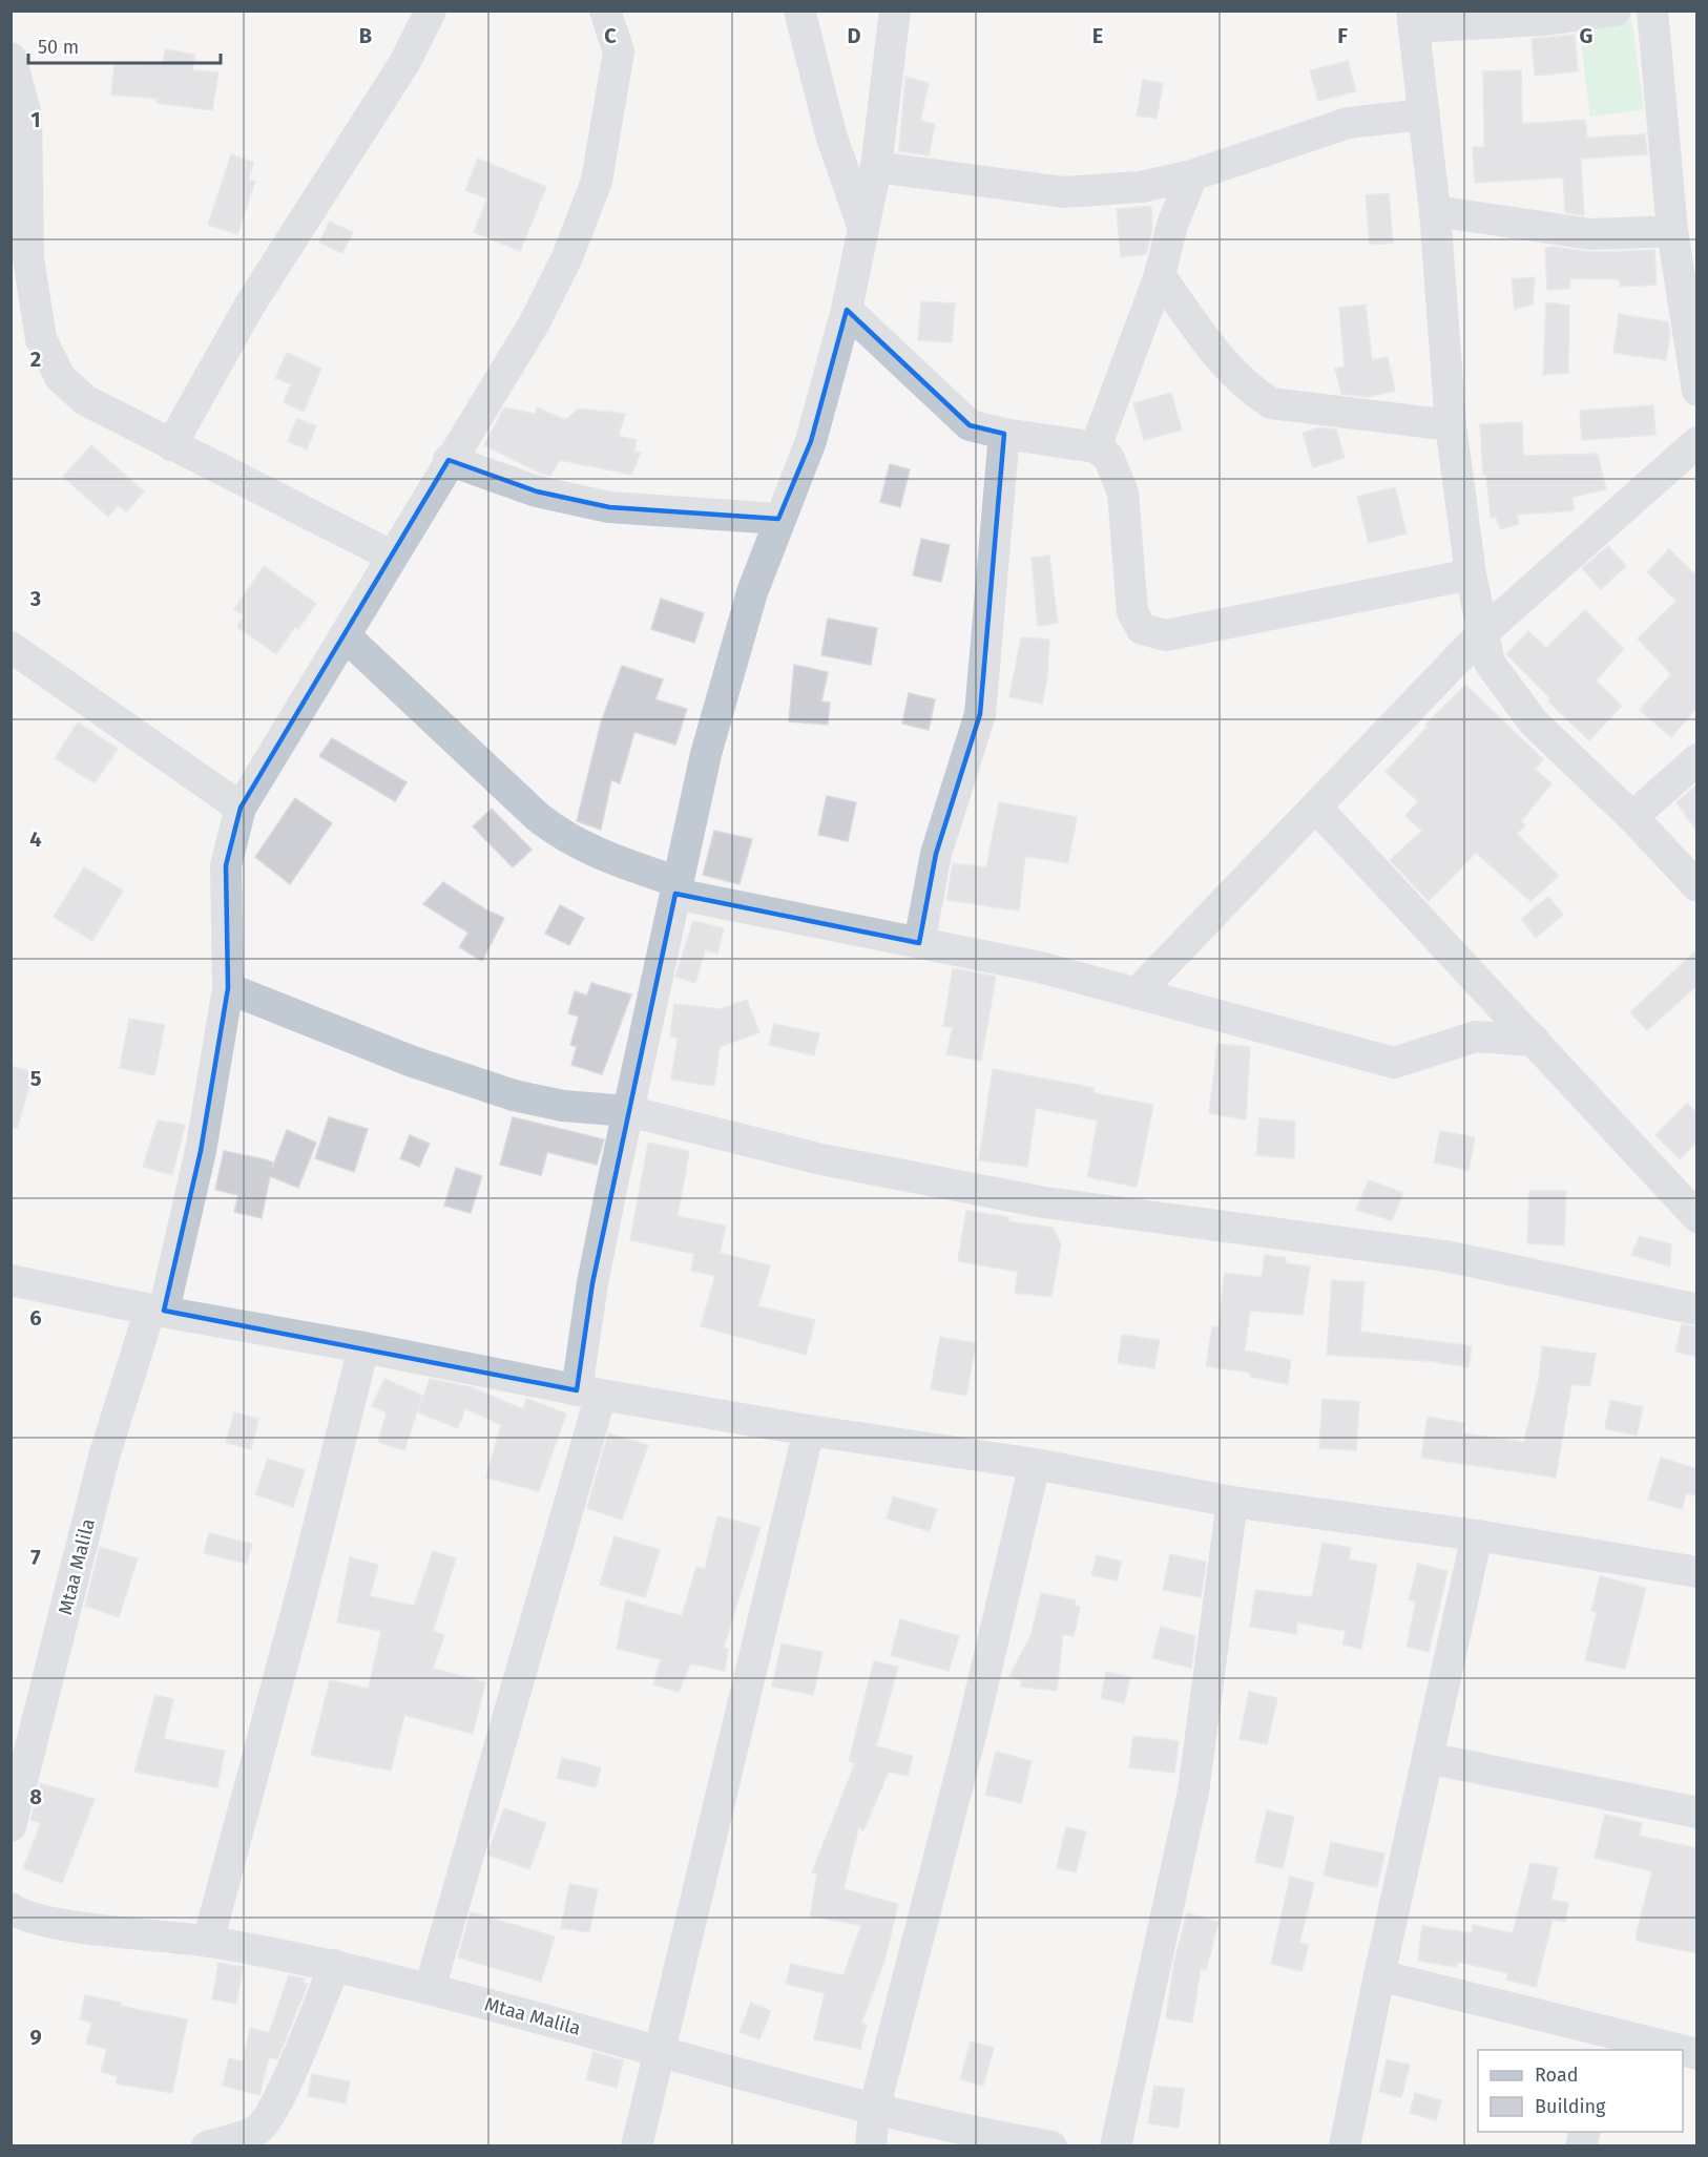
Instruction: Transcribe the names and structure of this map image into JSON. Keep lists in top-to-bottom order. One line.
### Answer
{"streets":{"street":["Mtaa Malila"]},"legend":["Road","Building"],"scale_bar":"50 m","grid":{"columns":["B","C","D","E","F","G"],"rows":["1","2","3","4","5","6","7","8","9"]}}
